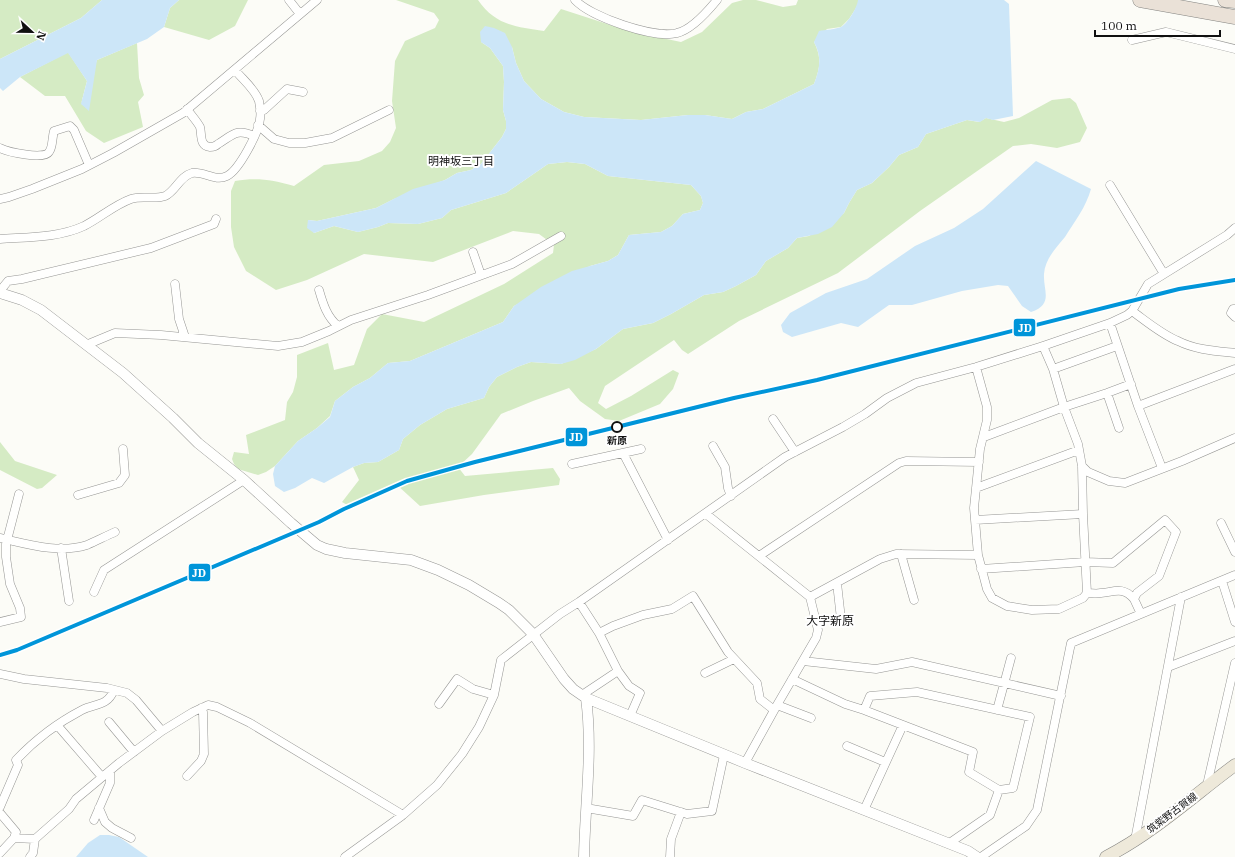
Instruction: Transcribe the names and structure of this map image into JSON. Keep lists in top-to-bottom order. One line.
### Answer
{"streets":{"main road":["筑紫野古賀線"]},"districts":["明神坂三丁目","大字新原"],"places":["新原"],"lines":["transit line JD"],"scale_bar":"100 m","north":"right"}
